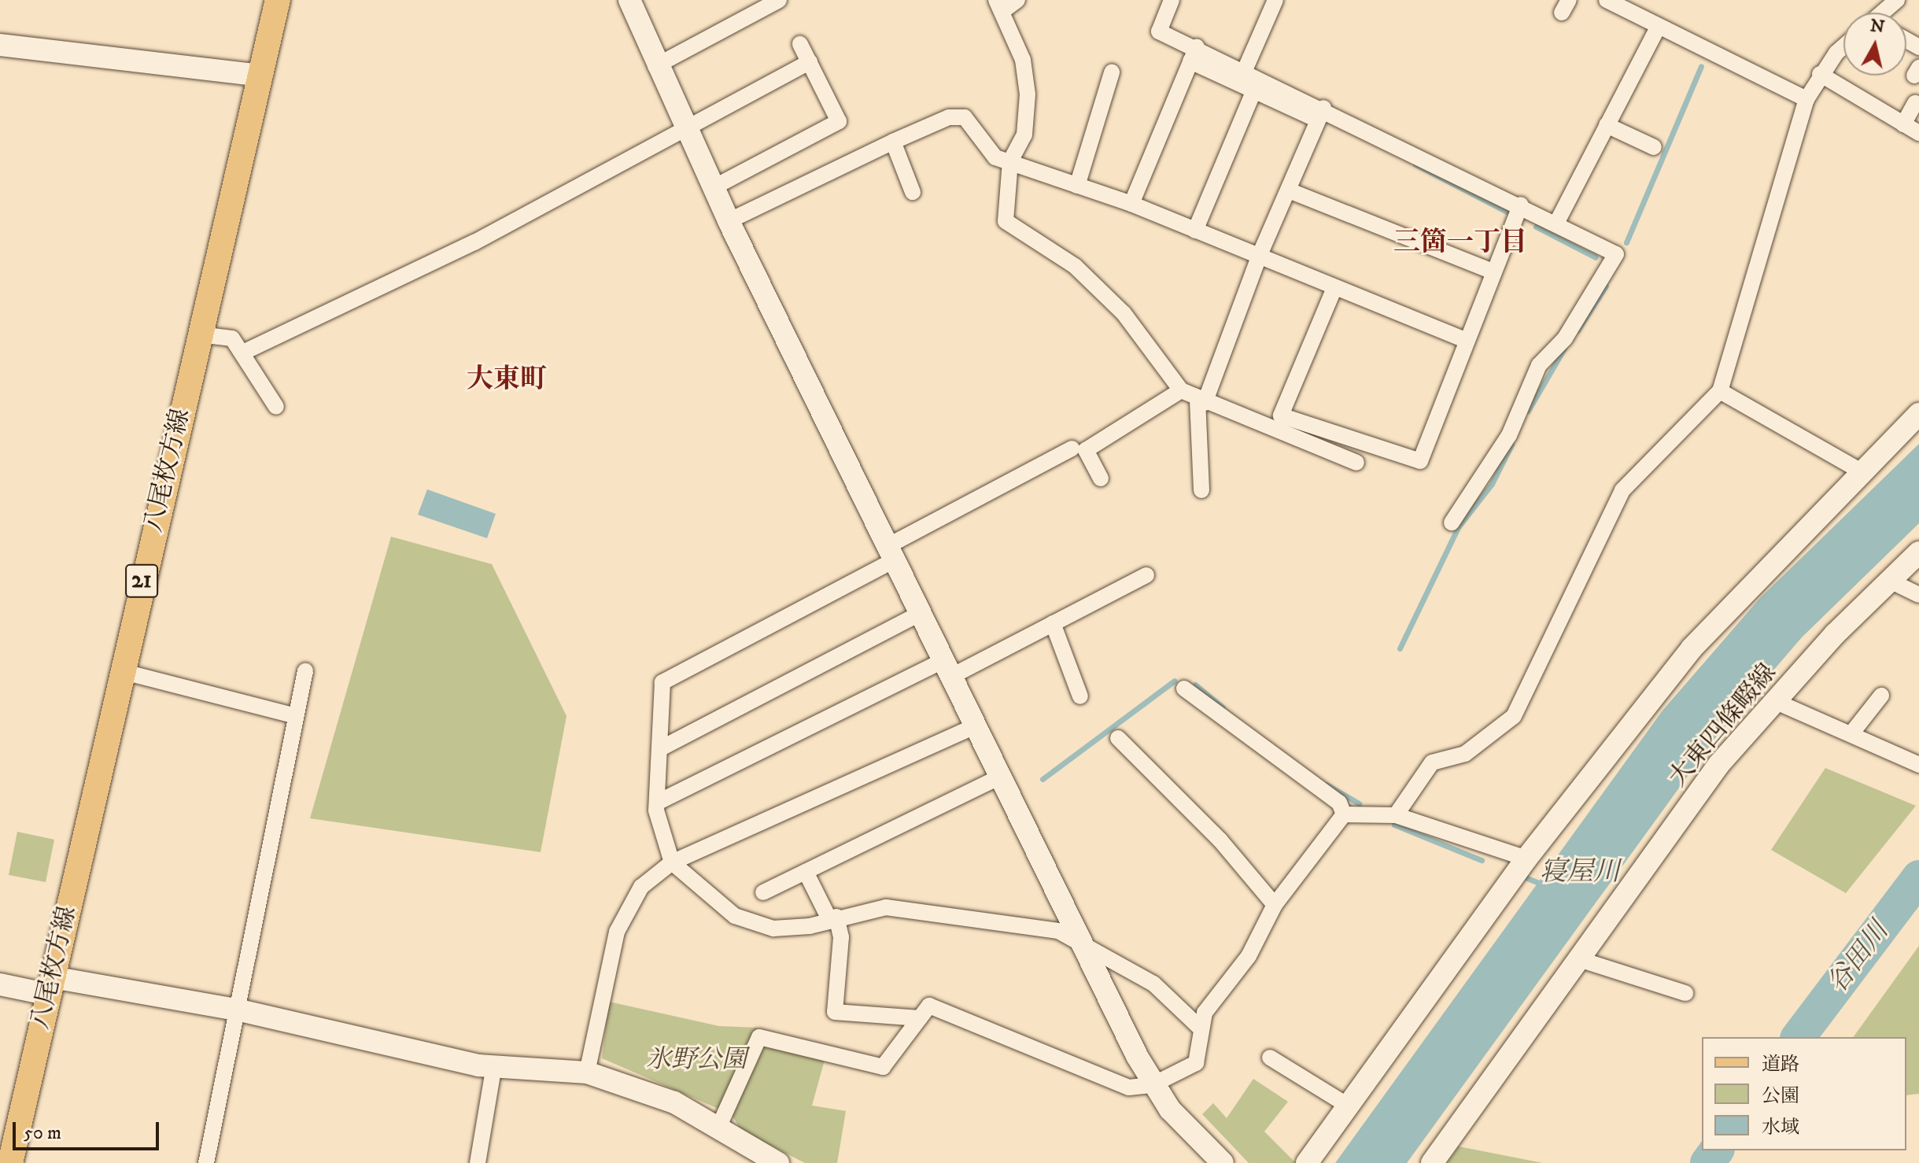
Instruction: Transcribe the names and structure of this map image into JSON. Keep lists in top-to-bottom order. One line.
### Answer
{"streets":{"main road":["八尾枚方線","21"],"street":["大東四條畷線"]},"districts":["三箇一丁目","大東町"],"water":["寝屋川","谷田川"],"parks":["氷野公園"],"legend":["道路","公園","水域"],"scale_bar":"50 m","north":"top"}
